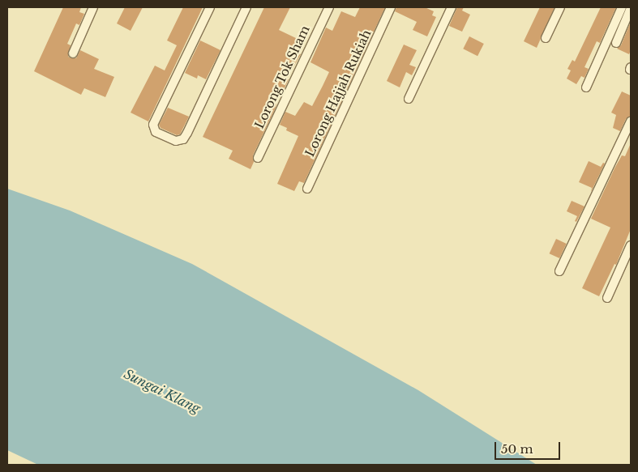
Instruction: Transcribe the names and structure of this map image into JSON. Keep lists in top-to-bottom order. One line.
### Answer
{"streets":{"street":["Lorong Tok Sham","Lorong Hajjah Rukiah"]},"water":["Sungai Klang"],"scale_bar":"50 m"}
